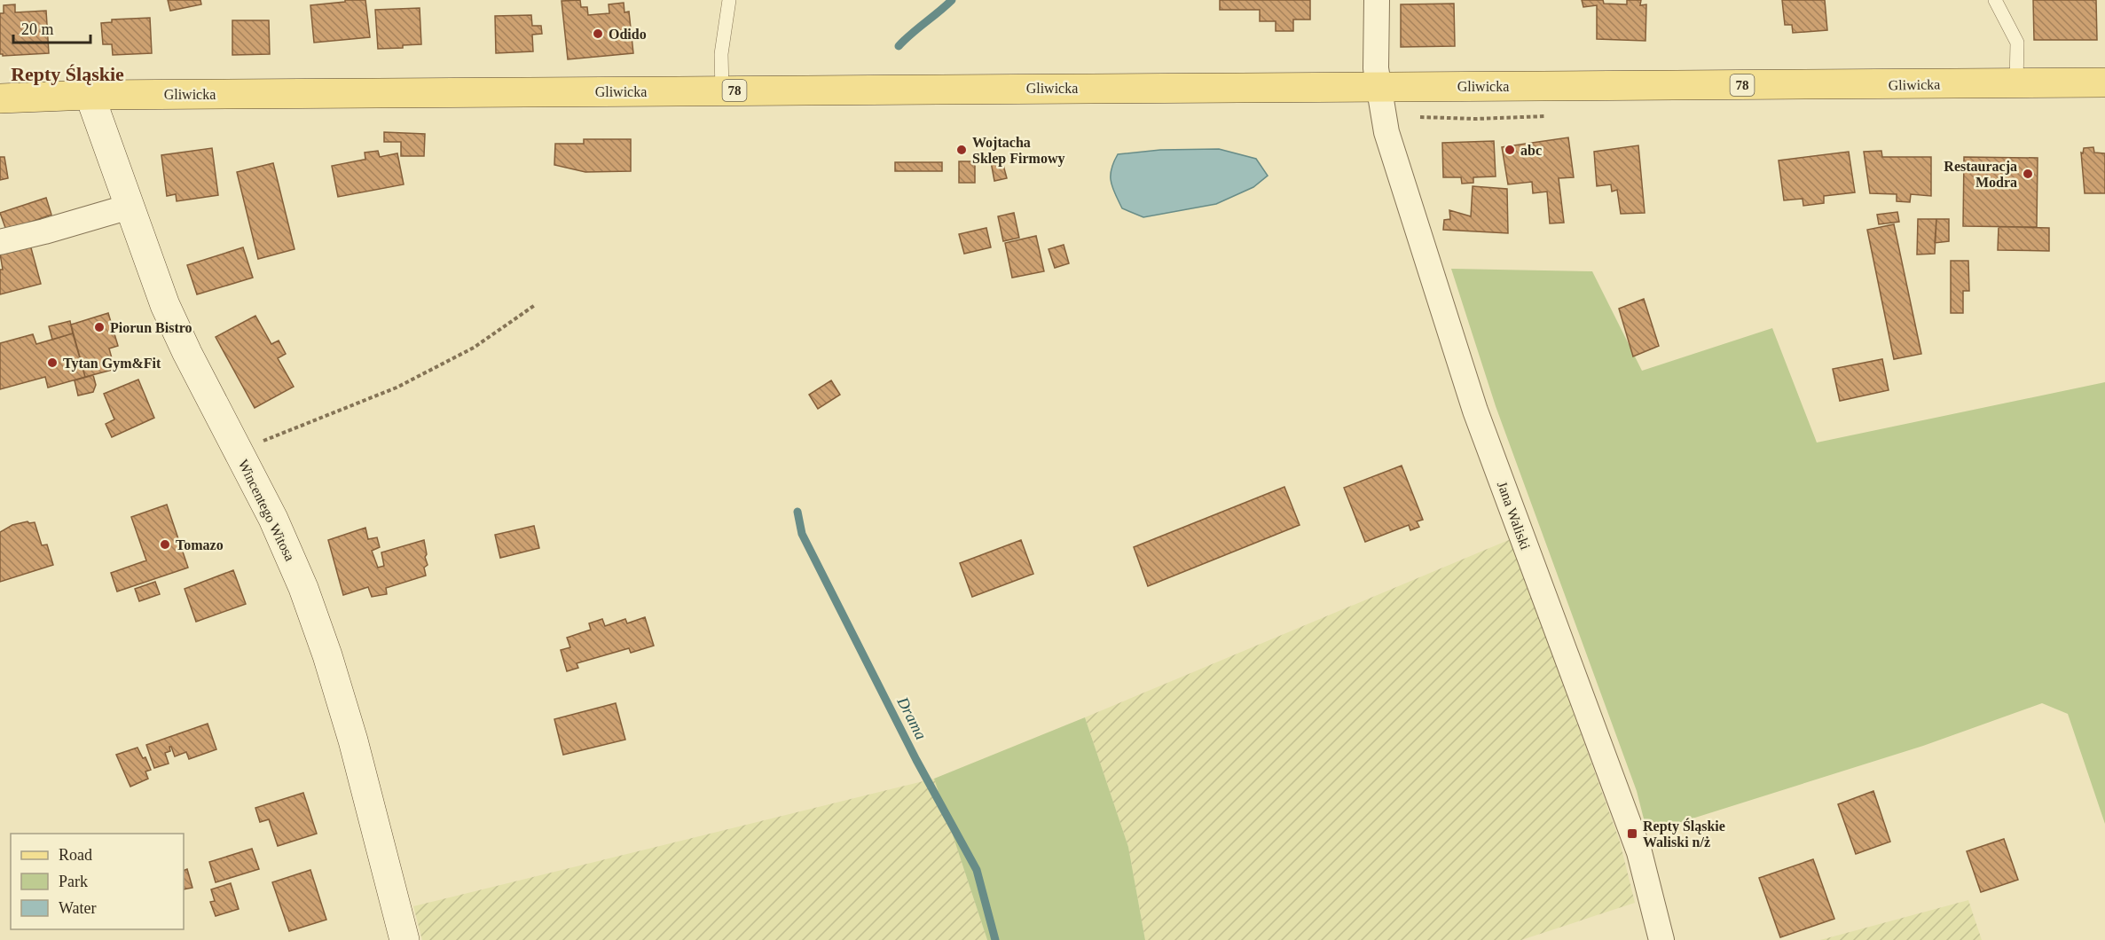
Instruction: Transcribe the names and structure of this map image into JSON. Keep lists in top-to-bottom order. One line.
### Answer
{"streets":{"main road":["Gliwicka","78"],"street":["Wincentego Witosa","Jana Waliski"]},"crossings":[["Gliwicka","Wincentego Witosa"],["Gliwicka","Jana Waliski"]],"districts":["Repty Śląskie"],"water":["Drama"],"places":{"other":["Odido","Wojtacha Sklep Firmowy","abc","Restauracja Modra","Piorun Bistro","Tytan Gym&Fit","Tomazo"],"transit":["Repty Śląskie Waliski n/ż"]},"legend":["Road","Park","Water"],"scale_bar":"20 m"}
